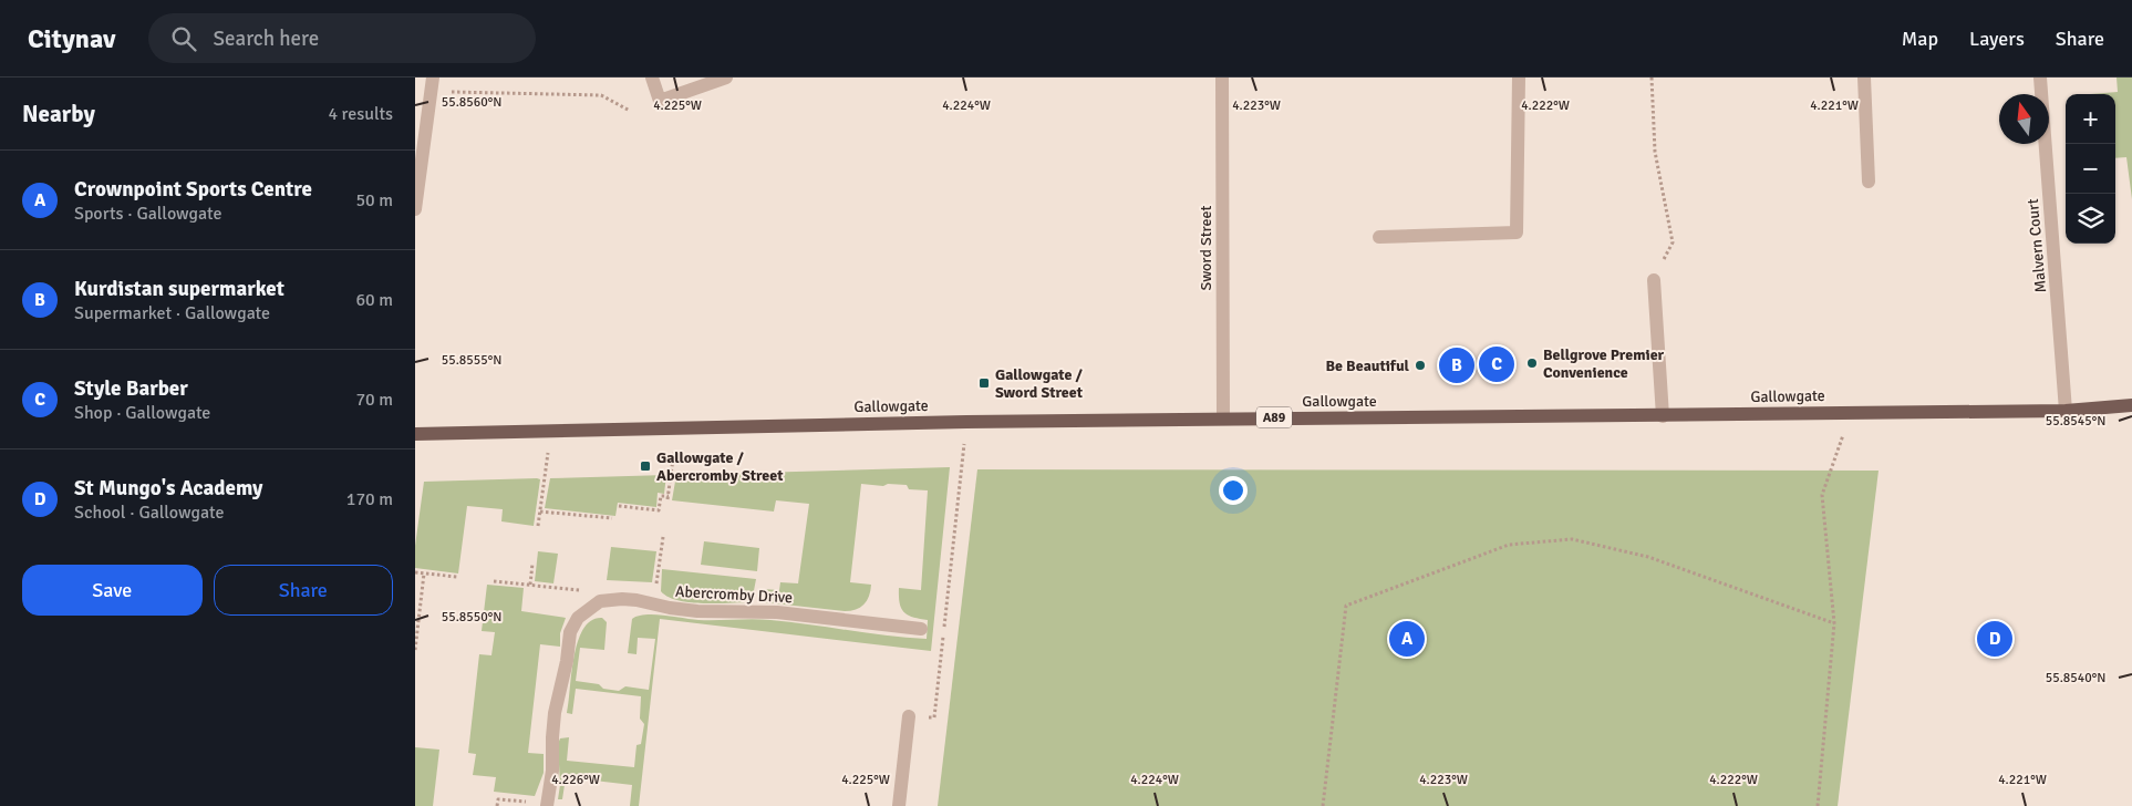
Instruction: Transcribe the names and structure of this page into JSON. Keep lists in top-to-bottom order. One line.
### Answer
{"streets":{"main road":["Gallowgate","A89"],"street":["Malvern Court","Sword Street","Abercromby Drive"]},"crossings":[["Malvern Court","Gallowgate"],["Sword Street","Gallowgate"]],"places":{"other":["Bellgrove Premier Convenience","Be Beautiful"],"transit":["Gallowgate / Sword Street","Gallowgate / Abercromby Street"]},"north":"top","page":{"header":"Citynav","search":"Search here","nav":["Map","Layers","Share"],"heading":["Nearby","4 results"],"map_buttons":["+","−"],"list":[{"mark":"A","name":"Crownpoint Sports Centre","note":"Sports · Gallowgate","value":"50 m"},{"mark":"B","name":"Kurdistan supermarket","note":"Supermarket · Gallowgate","value":"60 m"},{"mark":"C","name":"Style Barber","note":"Shop · Gallowgate","value":"70 m"},{"mark":"D","name":"St Mungo's Academy","note":"School · Gallowgate","value":"170 m"}],"pins":["C","B","A","D"],"buttons":["Save","Share"]},"coordinates":["55.8560°N","4.225°W","4.224°W","4.222°W","4.221°W","4.223°W","55.8555°N","55.8545°N","55.8550°N","55.8540°N","4.226°W"]}
